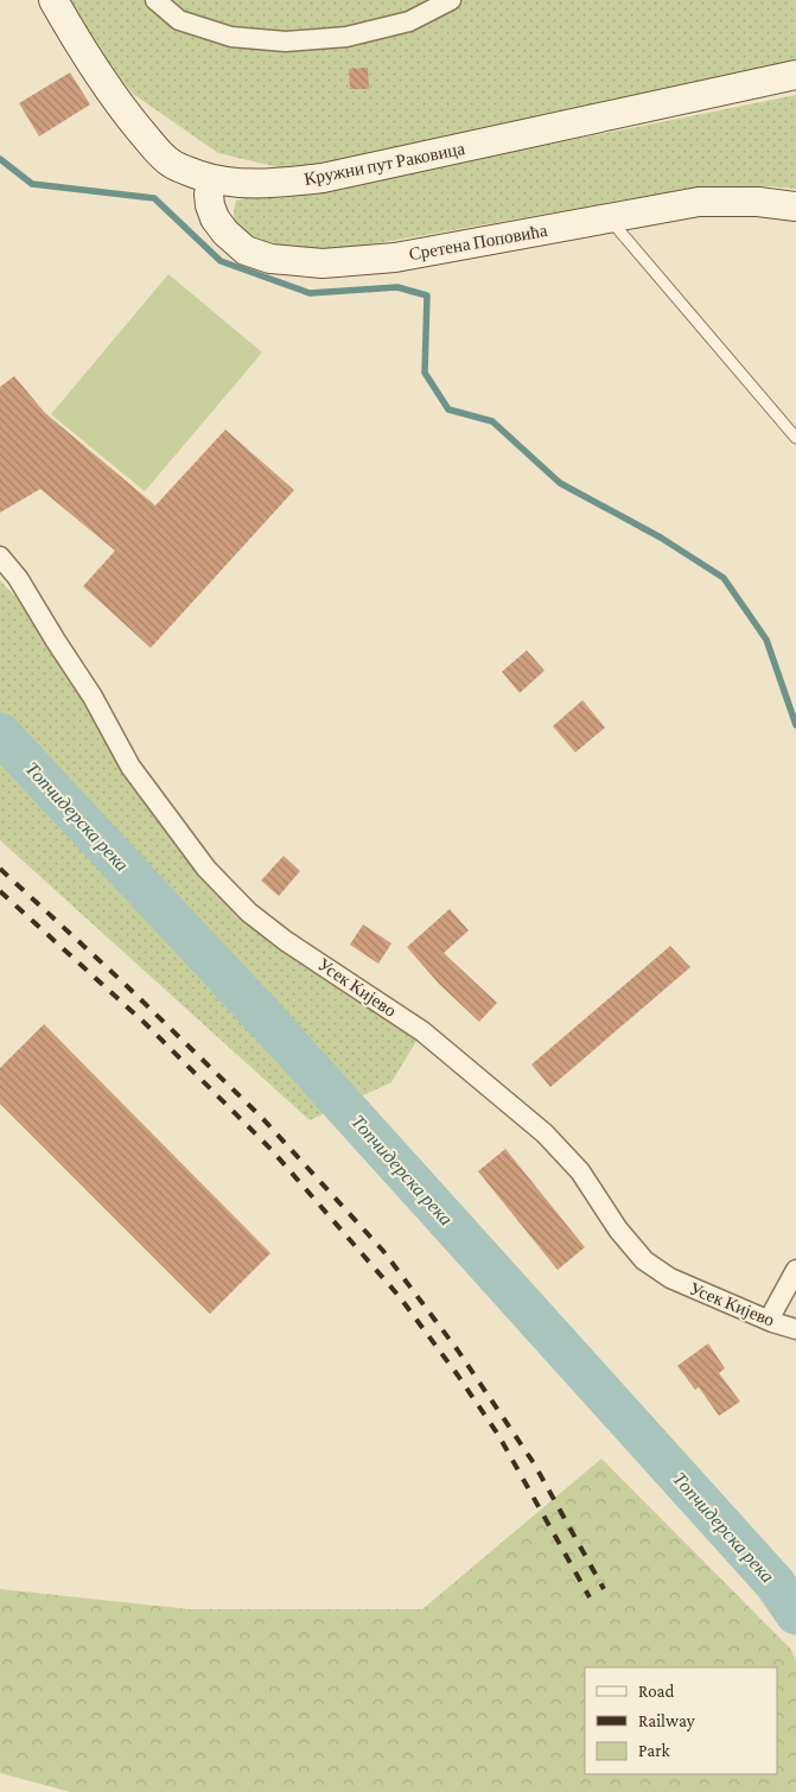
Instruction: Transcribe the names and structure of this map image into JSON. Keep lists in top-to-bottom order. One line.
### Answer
{"streets":{"main road":["Кружни пут Раковица","Сретена Поповића"],"street":["Усек Кијево"]},"crossings":[["Кружни пут Раковица","Сретена Поповића"]],"water":["Топчидерска река"],"legend":["Road","Railway","Park"]}
